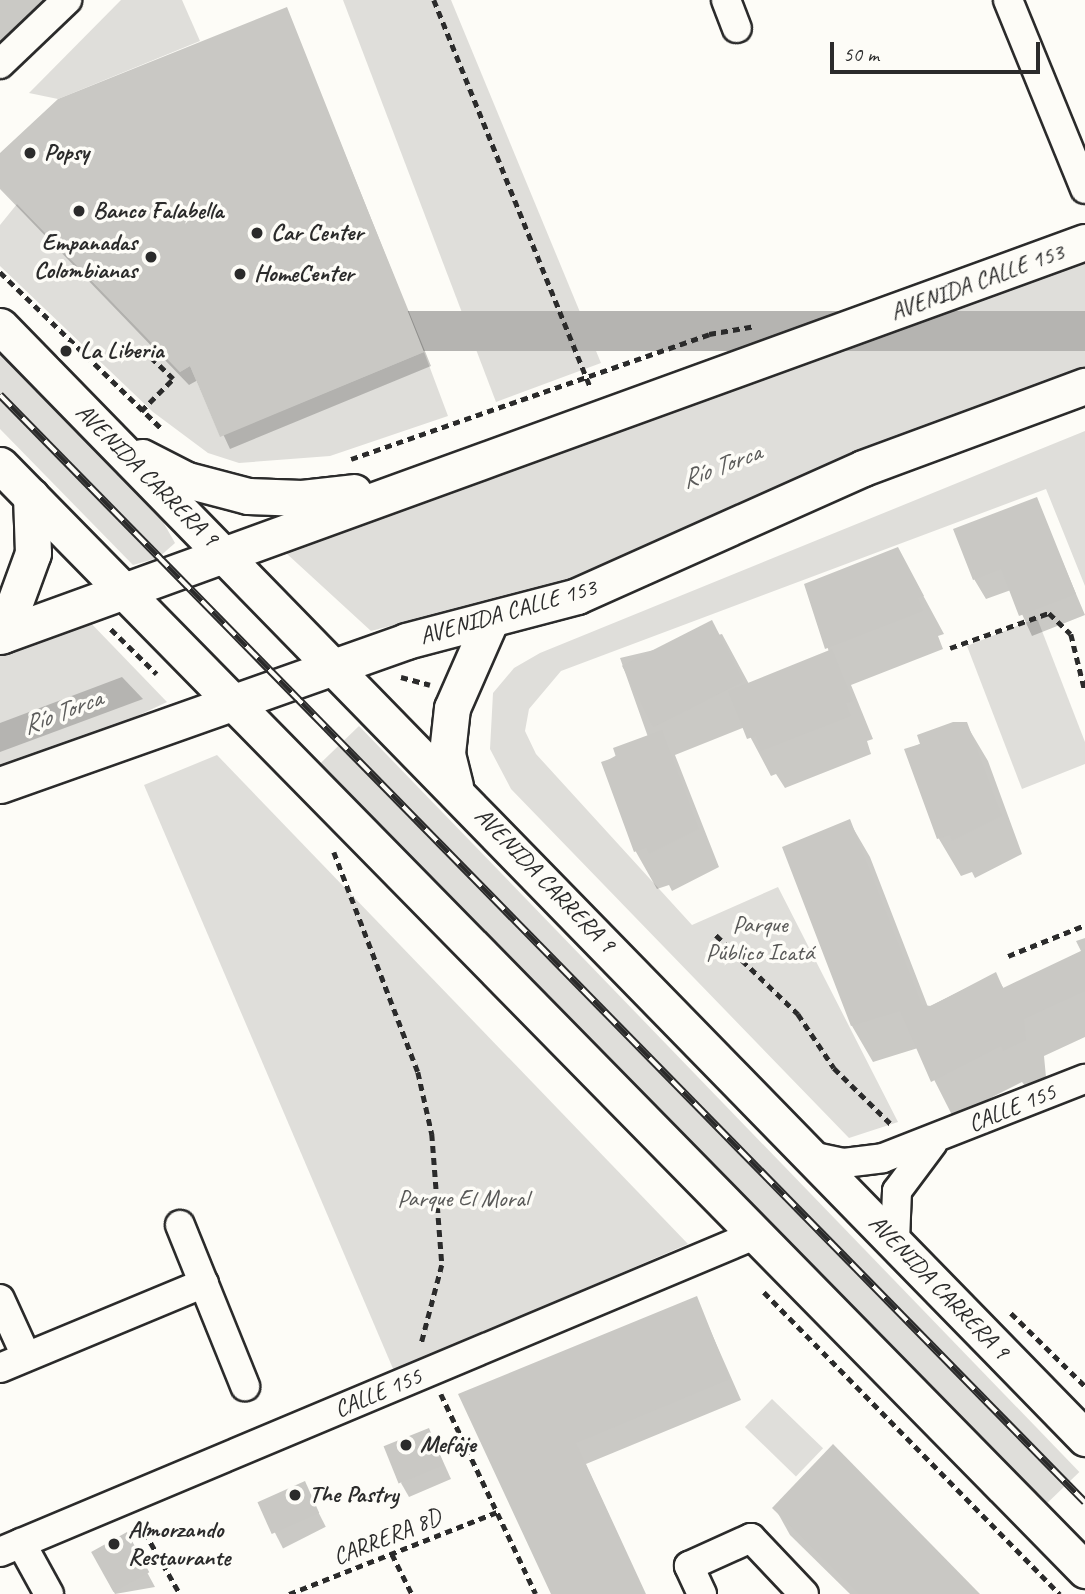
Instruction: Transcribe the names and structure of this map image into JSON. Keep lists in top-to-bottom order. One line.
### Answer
{"streets":{"main road":["AVENIDA CALLE 153","AVENIDA CARRERA 9"],"street":["CALLE 155"],"path":["CARRERA 8D"]},"crossings":[["AVENIDA CALLE 153","AVENIDA CARRERA 9"],["AVENIDA CARRERA 9","CALLE 155"]],"water":["Río Torca"],"parks":["Parque Público Icatá","Parque El Moral"],"places":["Popsy","Banco Falabella","Car Center","Empanadas Colombianas","HomeCenter","La Liberia","Mefaje","The Pastry","Almorzando Restaurante"],"scale_bar":"50 m"}
